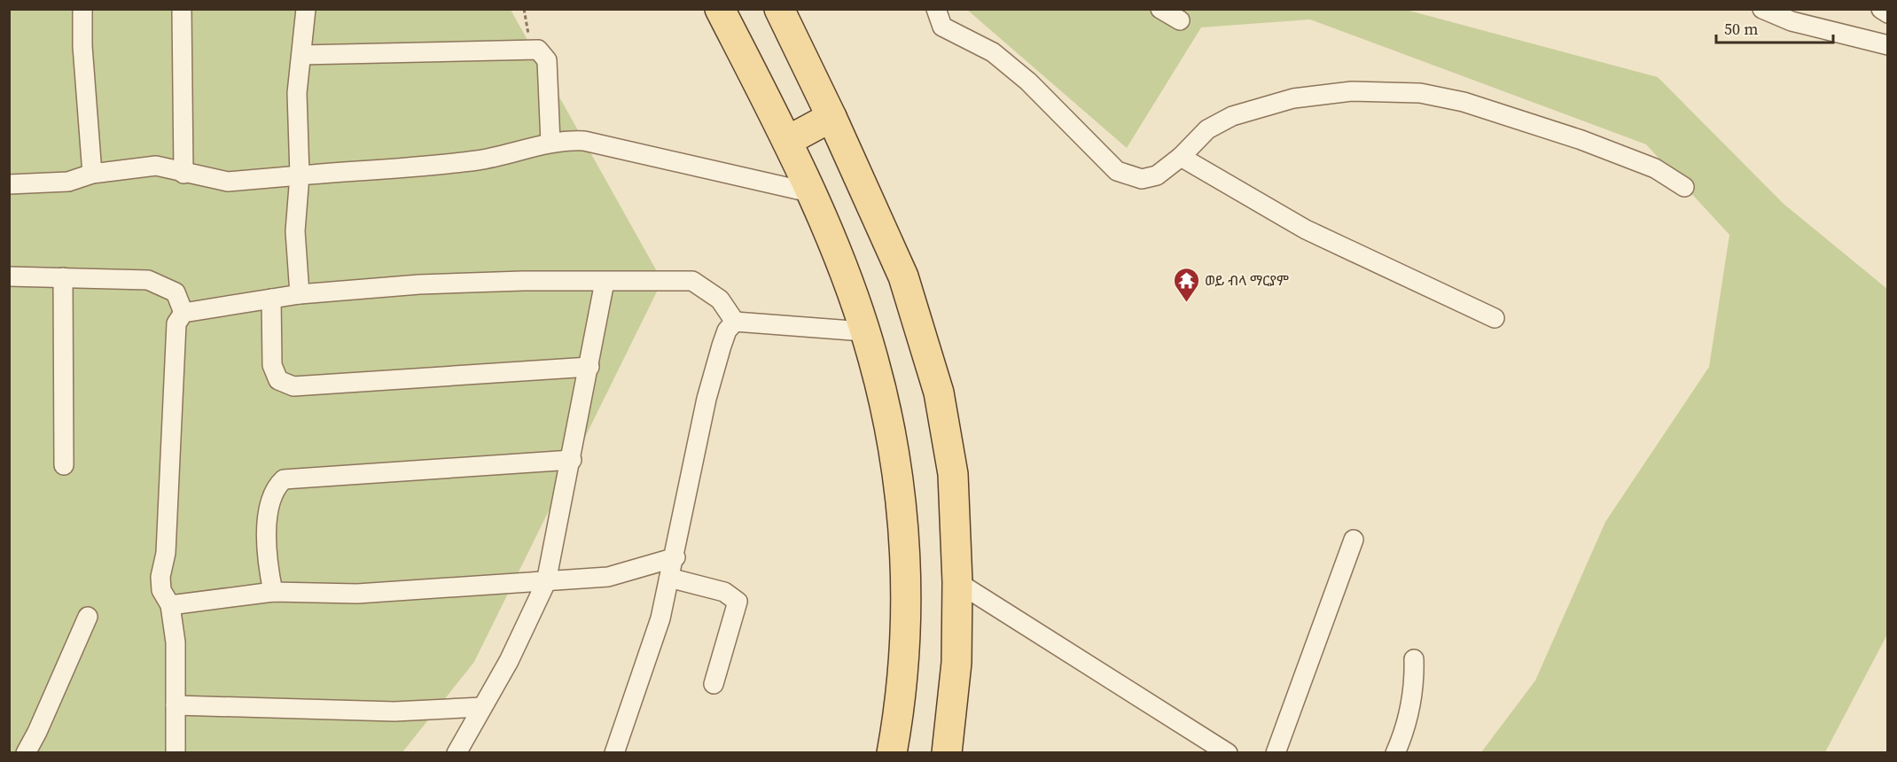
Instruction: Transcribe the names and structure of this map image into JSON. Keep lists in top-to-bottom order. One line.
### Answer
{"places":{"temple":["ወይ ብላ ማርያም"]},"scale_bar":"50 m"}
